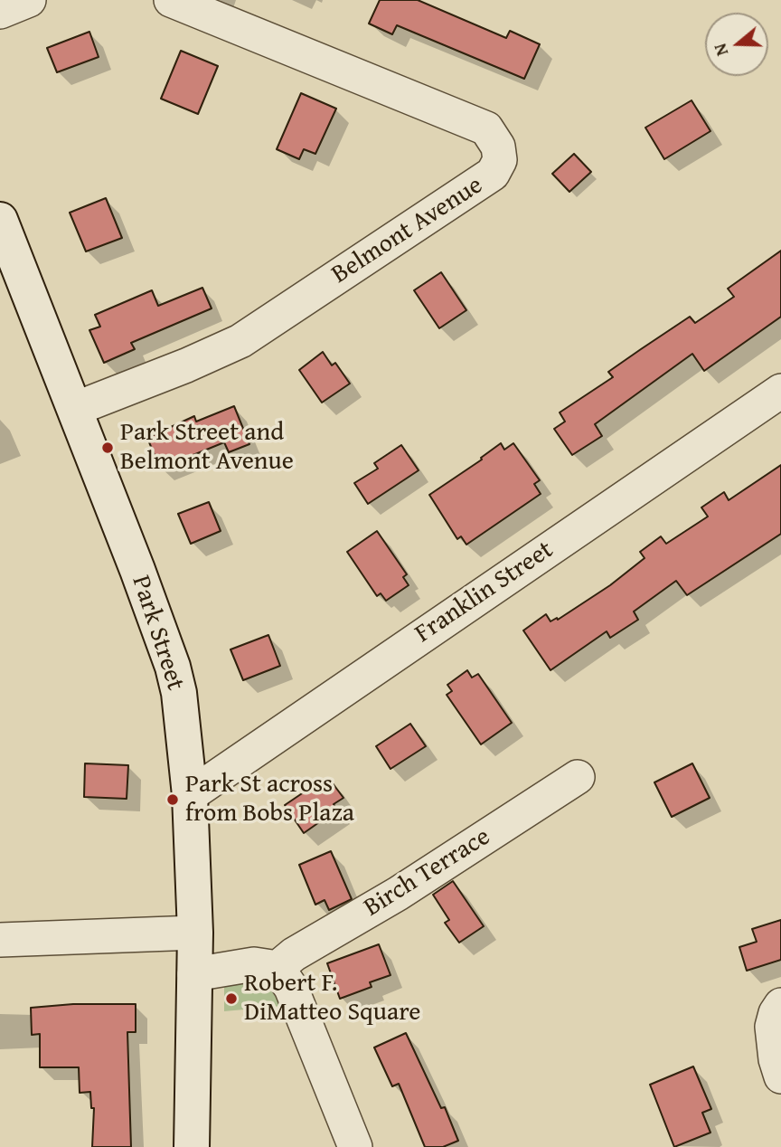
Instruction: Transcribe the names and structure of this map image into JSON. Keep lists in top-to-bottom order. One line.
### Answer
{"streets":{"main road":["Park Street"],"street":["Belmont Avenue","Franklin Street","Birch Terrace"]},"crossings":[["Belmont Avenue","Park Street"],["Franklin Street","Park Street"]],"places":["Park Street and Belmont Avenue","Park St across from Bobs Plaza","Robert F. DiMatteo Square"],"north":"left"}
